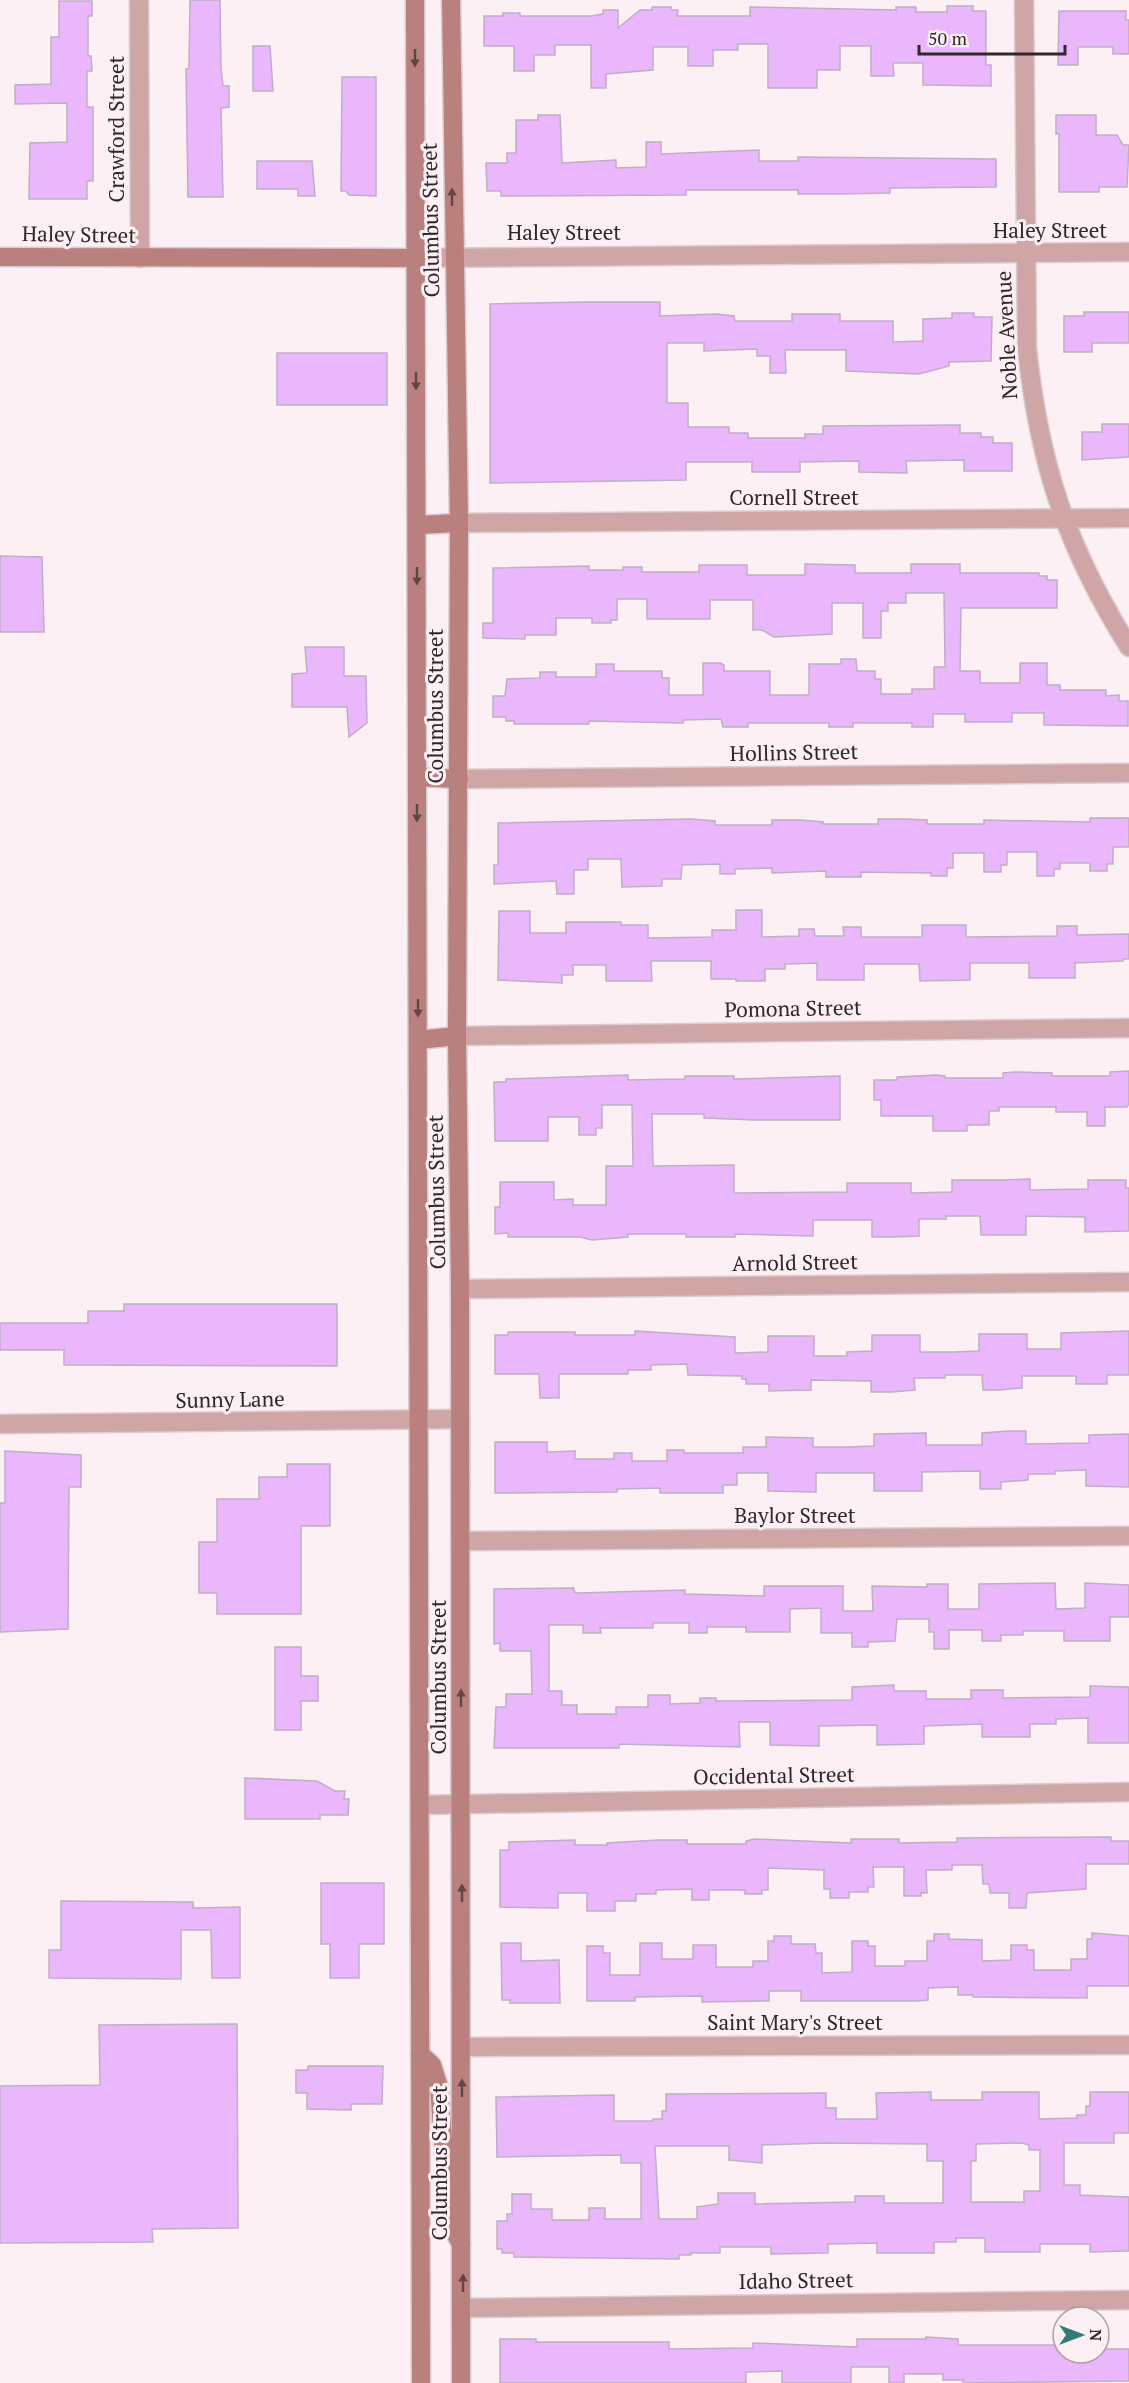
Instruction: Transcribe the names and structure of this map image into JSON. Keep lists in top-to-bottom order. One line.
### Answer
{"streets":{"main road":["Columbus Street","Haley Street"],"street":["Crawford Street","Noble Avenue","Cornell Street","Hollins Street","Pomona Street","Arnold Street","Sunny Lane","Baylor Street","Occidental Street","Saint Mary's Street","Idaho Street"]},"crossings":[["Crawford Street","Haley Street"],["Columbus Street","Haley Street"],["Columbus Street","Cornell Street"],["Columbus Street","Hollins Street"],["Columbus Street","Pomona Street"],["Columbus Street","Arnold Street"],["Columbus Street","Sunny Lane"],["Columbus Street","Baylor Street"],["Columbus Street","Occidental Street"],["Columbus Street","Saint Mary's Street"],["Columbus Street","Idaho Street"],["Haley Street","Noble Avenue"],["Noble Avenue","Cornell Street"]],"scale_bar":"50 m","north":"right"}
